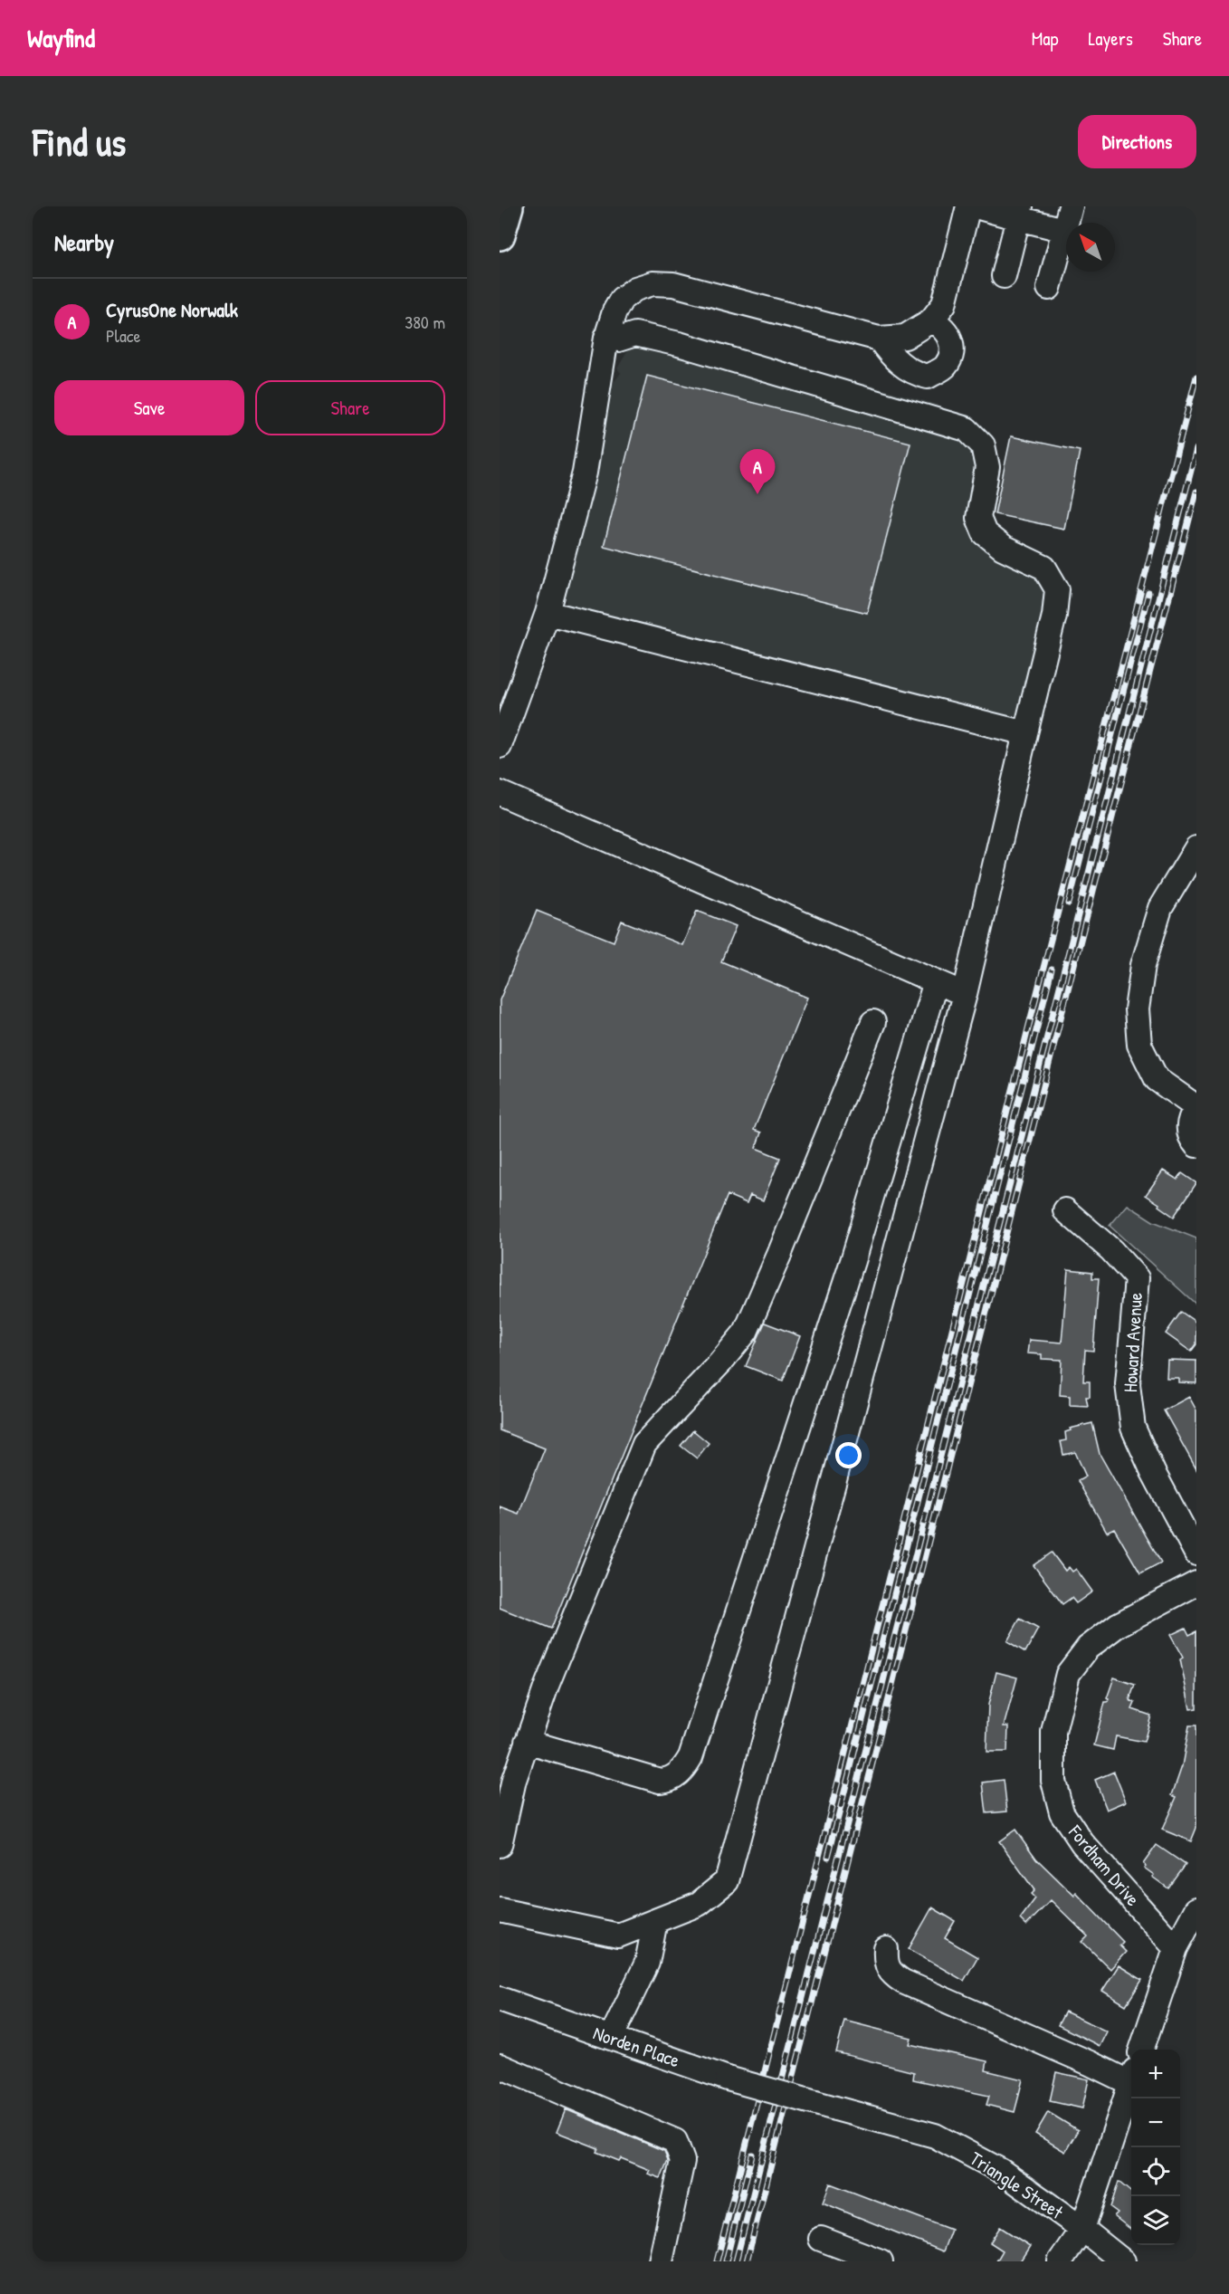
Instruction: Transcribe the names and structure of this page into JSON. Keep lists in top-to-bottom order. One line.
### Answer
{"streets":{"street":["Howard Avenue","Fordham Drive","Norden Place","Triangle Street"]},"crossings":[["Norden Place","Triangle Street"]],"north":"top left","page":{"header":"Wayfind","nav":["Map","Layers","Share"],"buttons":["Directions",["Save","Share"]],"title":"Find us","heading":"Nearby","list":[{"mark":"A","name":"CyrusOne Norwalk","note":"Place","value":"380 m"}],"pins":"A","map_buttons":["+","−"]}}
